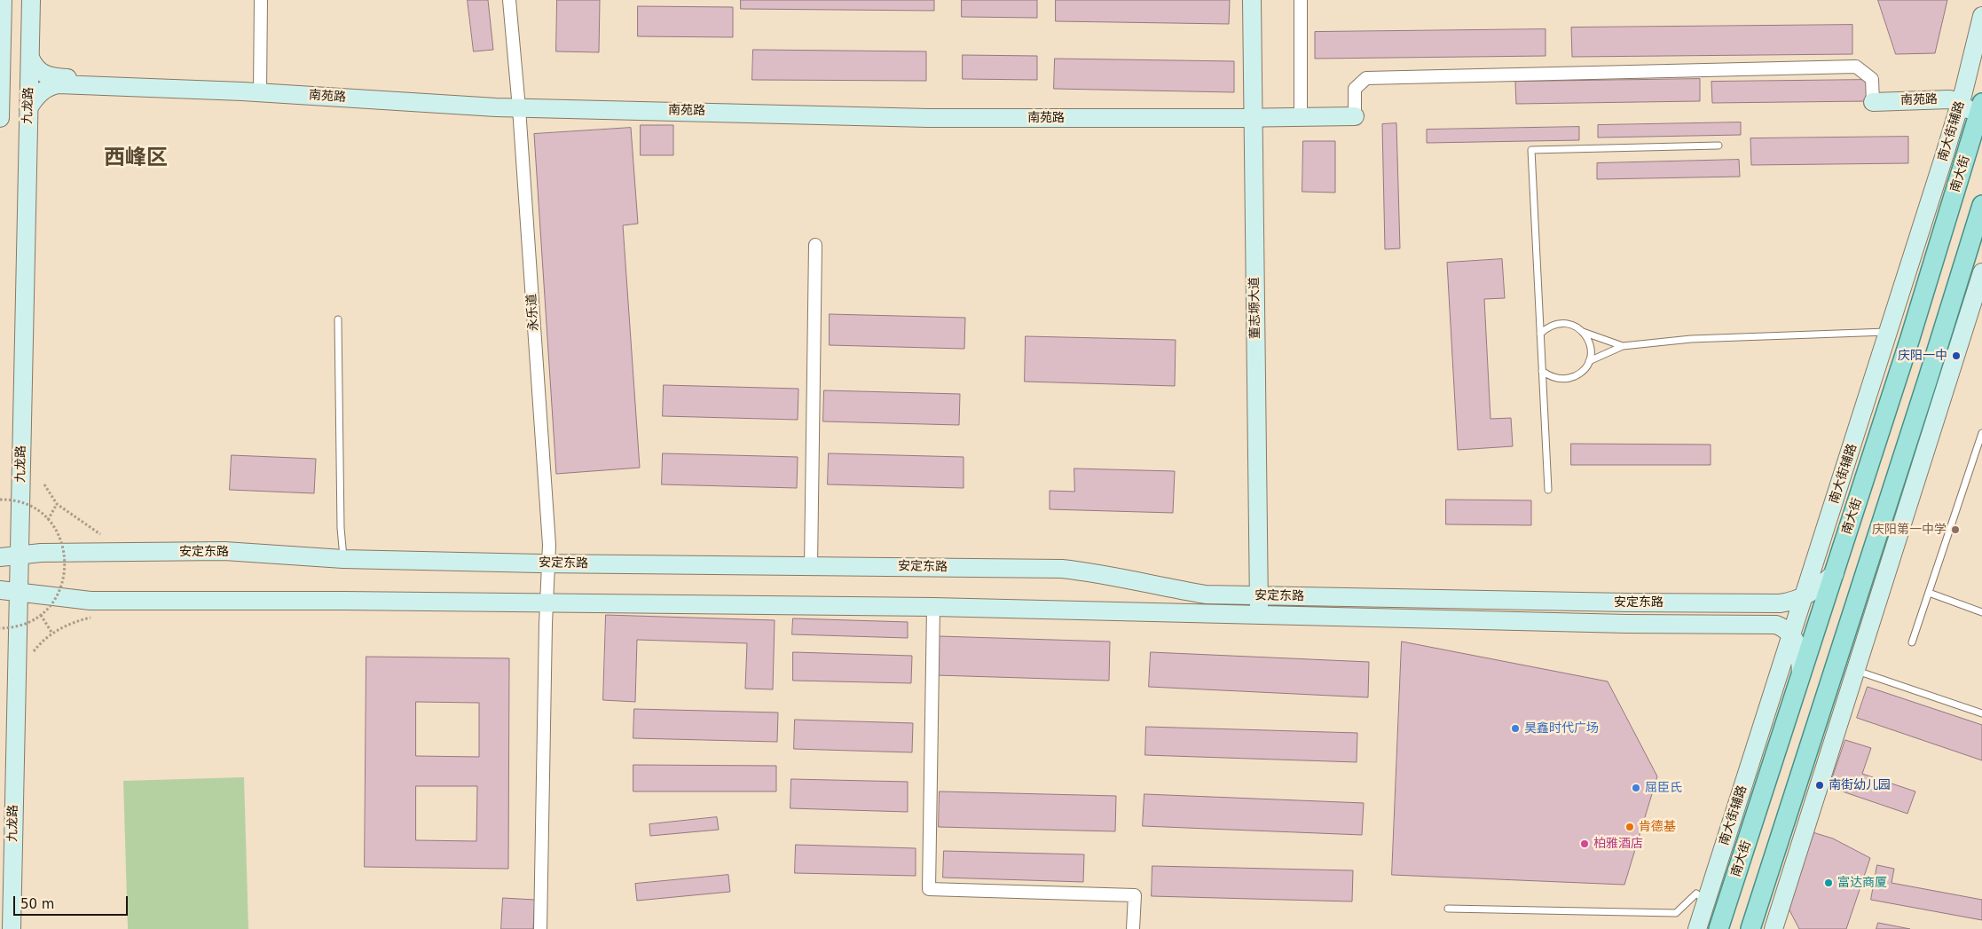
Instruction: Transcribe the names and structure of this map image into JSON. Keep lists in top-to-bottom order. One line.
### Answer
{"streets":{"main road":["南苑路","九龙路","南大街辅路","南大街","董志塬大道","安定东路"],"street":["永乐道"]},"crossings":[["南苑路","九龙路"],["南苑路","南大街辅路"],["南苑路","董志塬大道"],["南苑路","永乐道"],["九龙路","安定东路"],["南大街辅路","安定东路"],["南大街","安定东路"],["董志塬大道","安定东路"],["永乐道","安定东路"]],"districts":["西峰区"],"places":["庆阳一中","庆阳第一中学","昊鑫时代广场","南街幼儿园","屈臣氏","肯德基","柏雅酒店","富达商厦"],"scale_bar":"50 m"}
